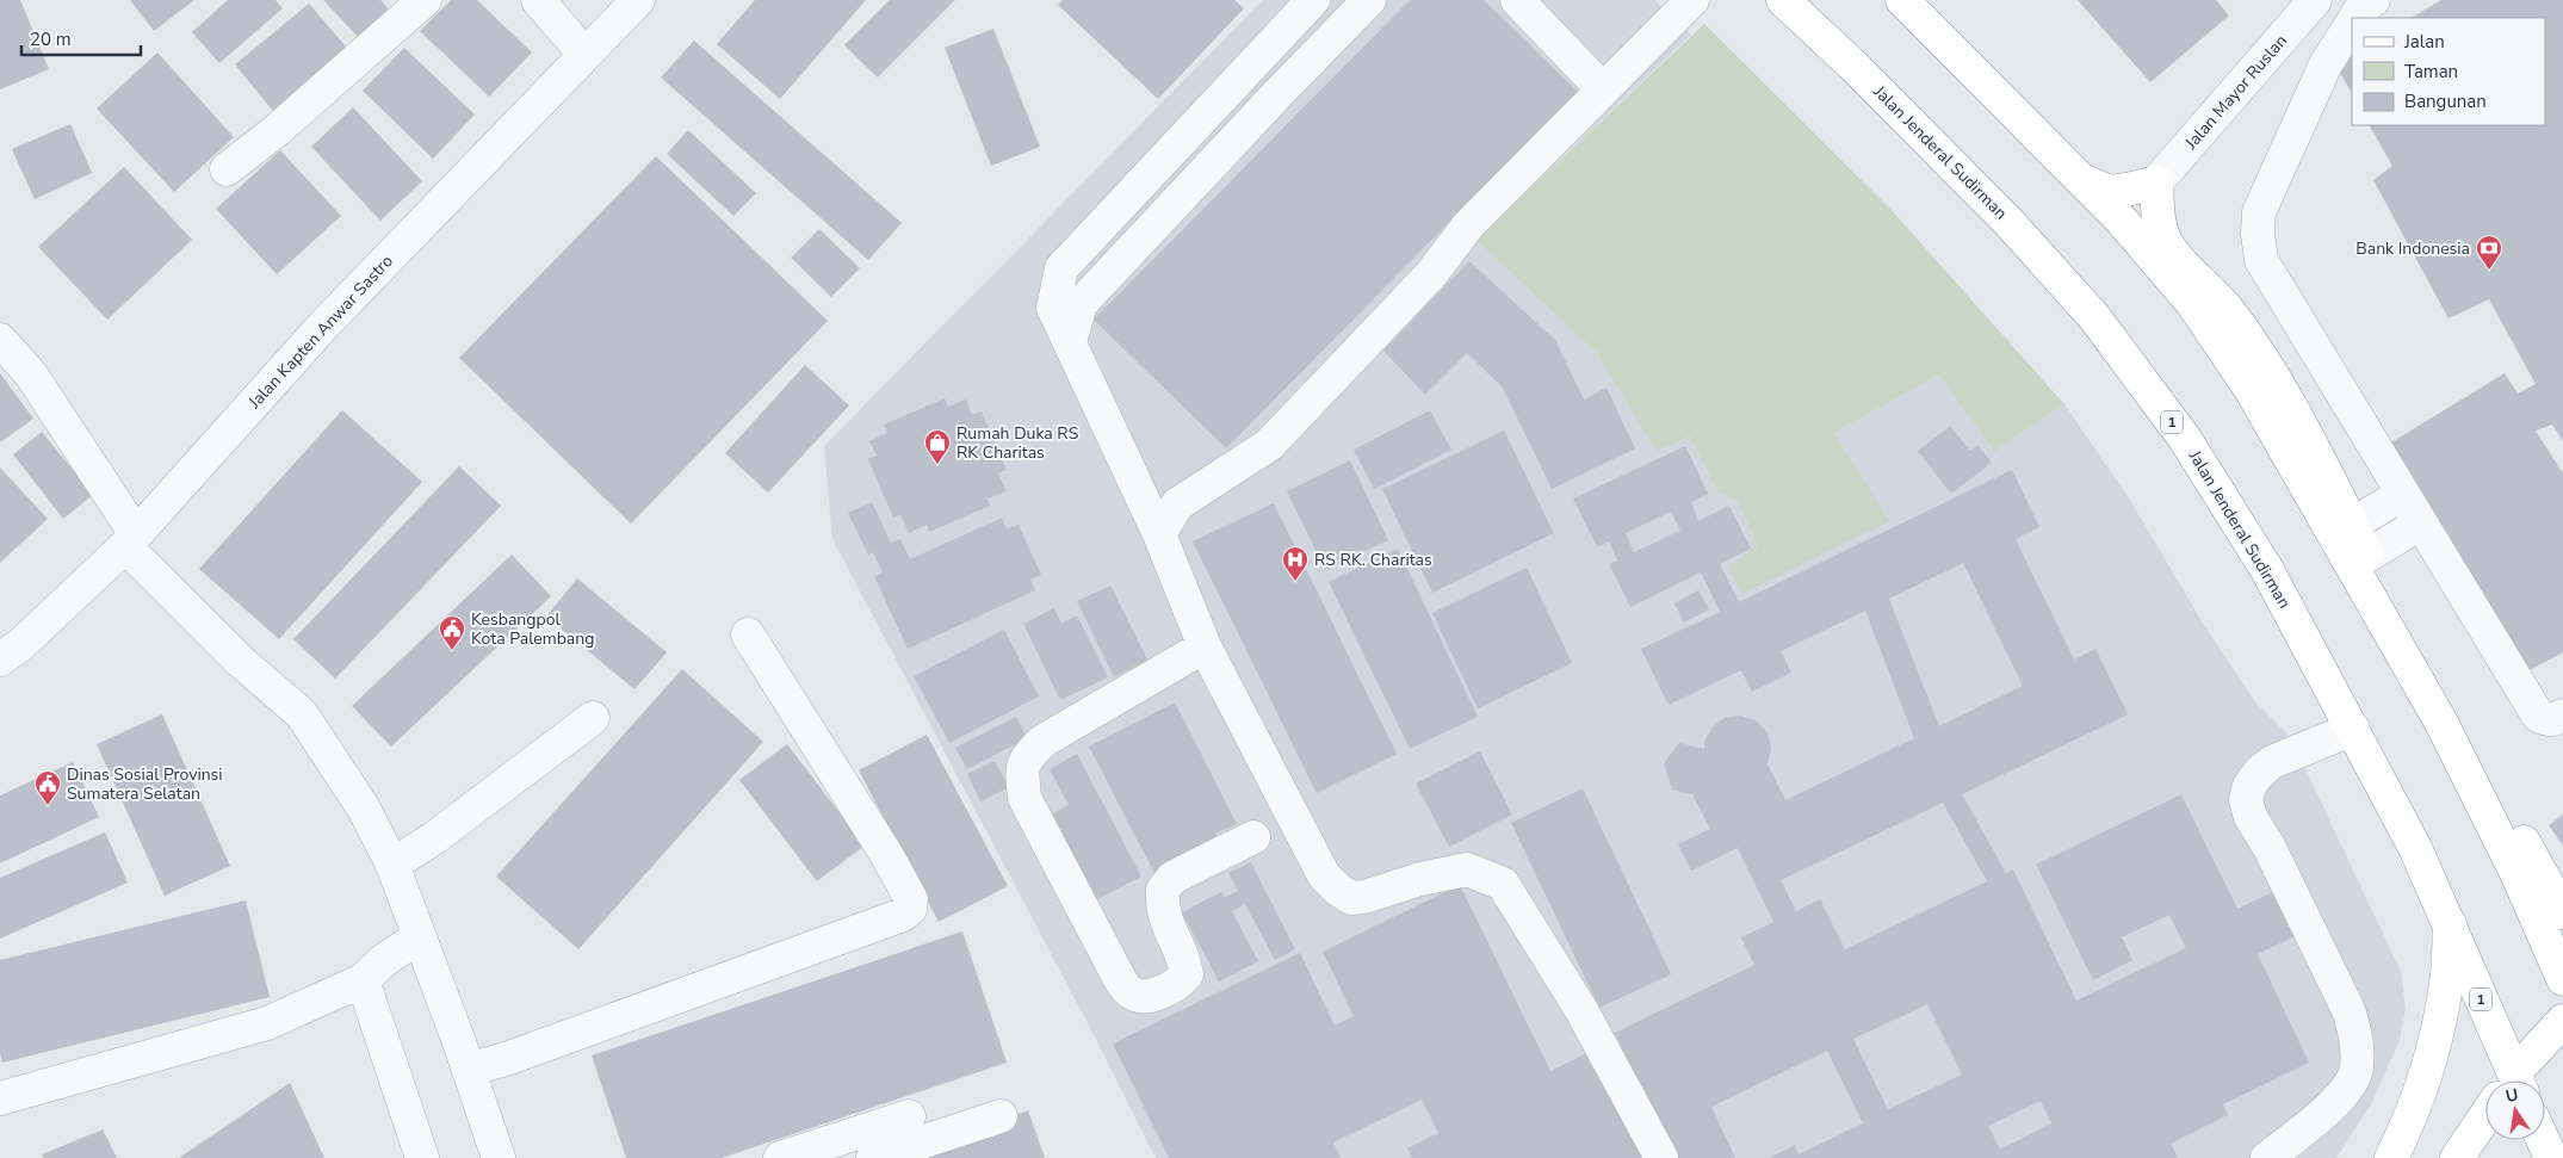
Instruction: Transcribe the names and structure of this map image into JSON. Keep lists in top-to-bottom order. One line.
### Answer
{"streets":{"main road":["Jalan Jenderal Sudirman","1"],"street":["Jalan Mayor Ruslan","Jalan Kapten Anwar Sastro"]},"places":{"bank":["Bank Indonesia"],"shop":["Rumah Duka RS RK Charitas"],"hospital":["RS RK. Charitas"],"public building":["Kesbangpol Kota Palembang","Dinas Sosial Provinsi Sumatera Selatan"]},"legend":["Jalan","Taman","Bangunan"],"scale_bar":"20 m","north":"top"}
